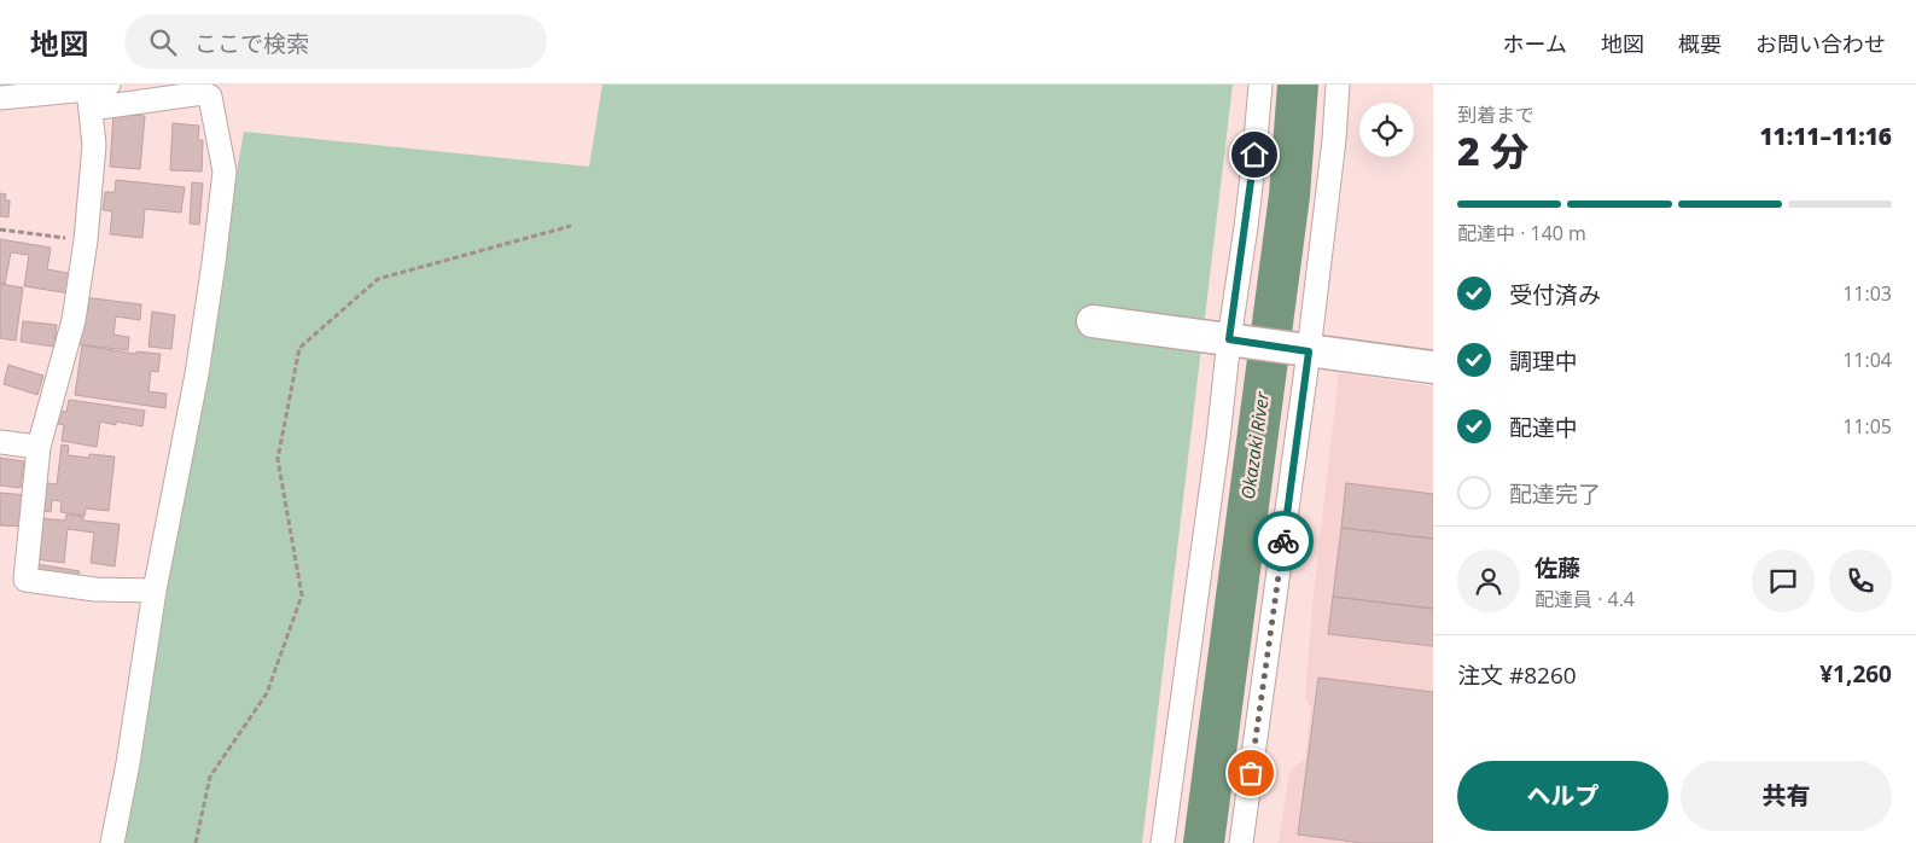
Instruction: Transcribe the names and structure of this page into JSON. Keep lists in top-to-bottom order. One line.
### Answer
{"water":["Okazaki River"],"page":{"header":"地図","search":"ここで検索","nav":["ホーム","地図","概要","お問い合わせ"],"heading":["2 分","到着まで","11:11–11:16"],"panel":["佐藤","配達員 · 4.4","注文 #8260","¥1,260"],"bar":"配達中 · 140 m","list":[["受付済み","11:03"],["調理中","11:04"],["配達中","11:05"],"配達完了"],"buttons":["ヘルプ","共有"]}}
